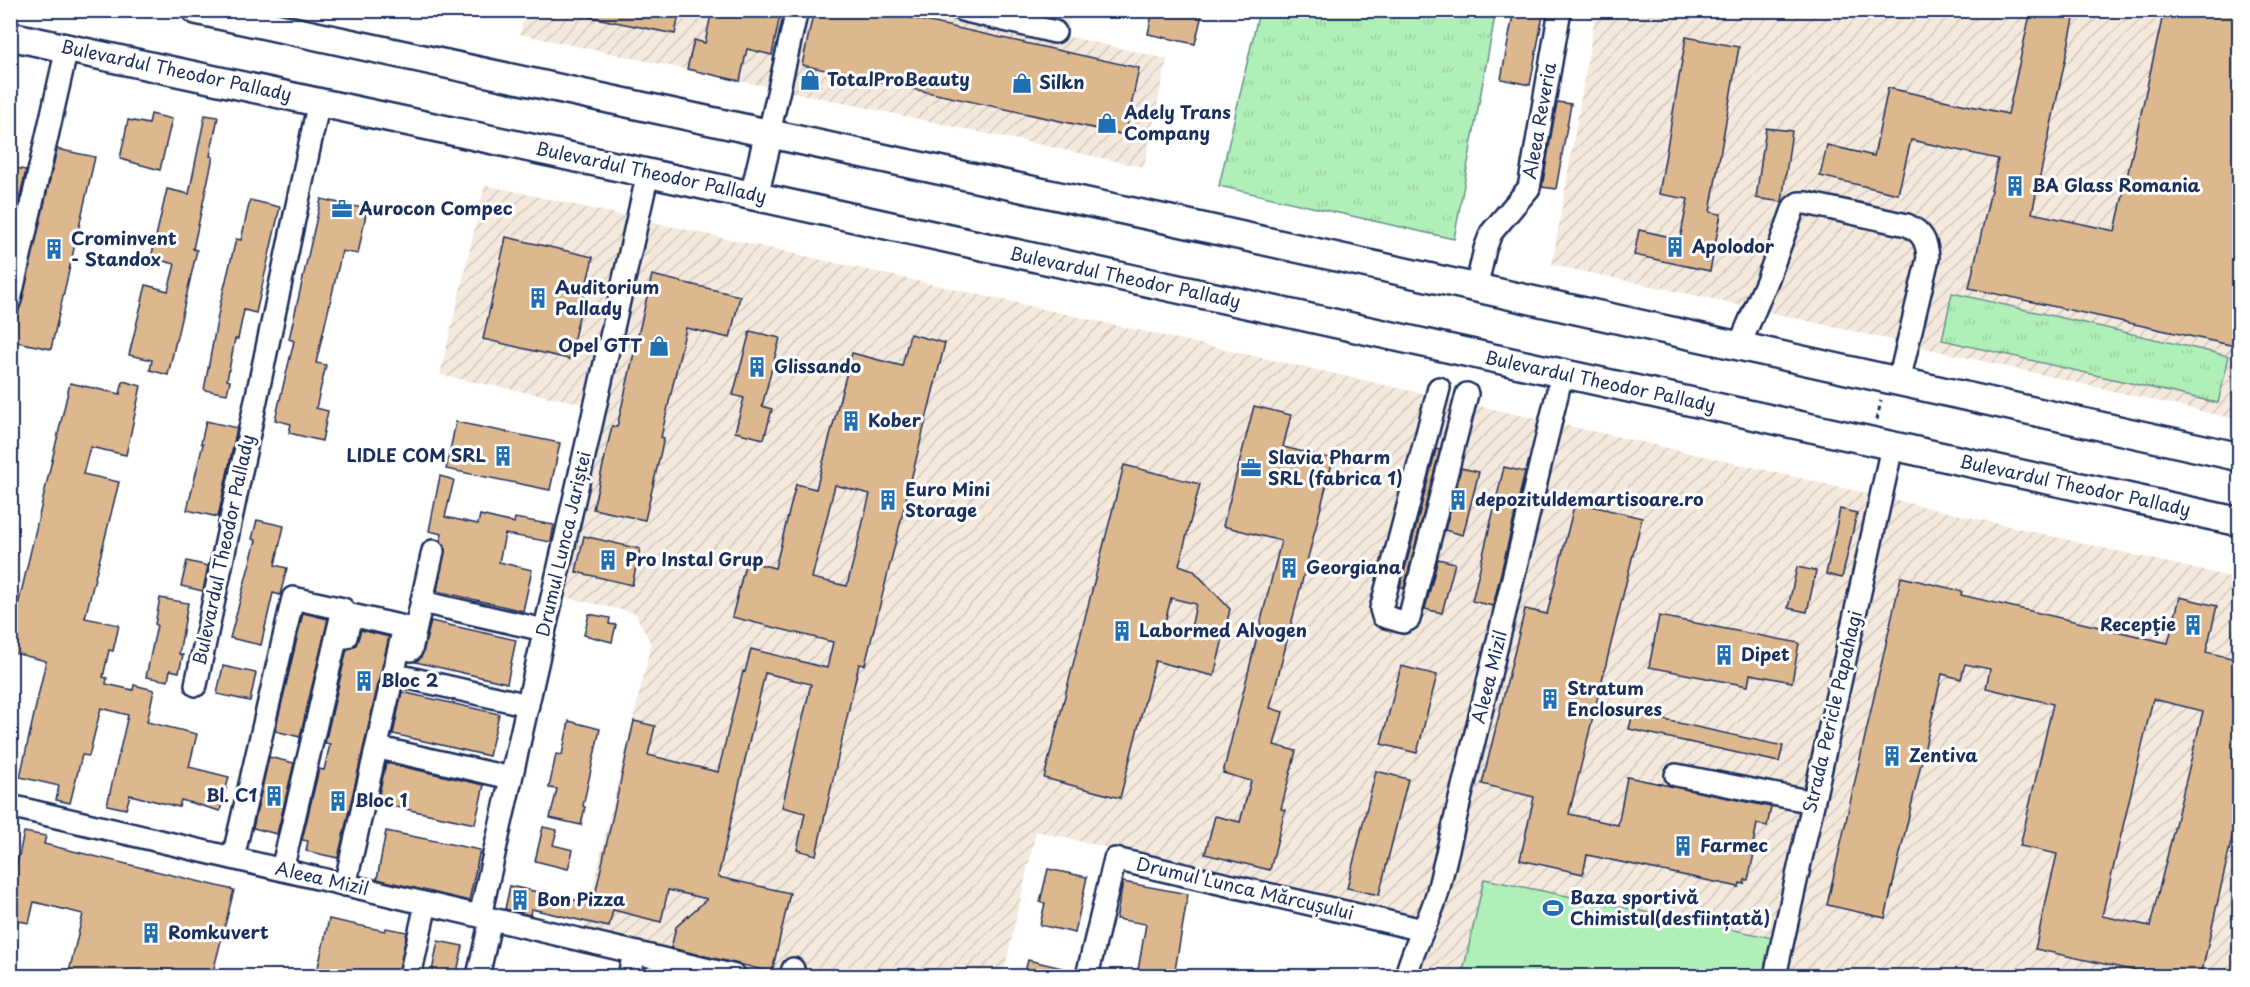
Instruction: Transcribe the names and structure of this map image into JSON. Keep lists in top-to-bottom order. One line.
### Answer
{"streets":{"main road":["Bulevardul Theodor Pallady"],"street":["Aleea Reveria","Drumul Lunca Jariștei","Aleea Mizil","Strada Pericle Papahagi","Drumul Lunca Mărcușului"]},"crossings":[["Bulevardul Theodor Pallady","Drumul Lunca Jariștei"],["Bulevardul Theodor Pallady","Aleea Mizil"],["Bulevardul Theodor Pallady","Strada Pericle Papahagi"],["Drumul Lunca Jariștei","Aleea Mizil"],["Aleea Mizil","Drumul Lunca Mărcușului"]],"places":{"shop":["TotalProBeauty","Silkn","Adely Trans Company","Opel GTT"],"building":["BA Glass Romania","Apolodor","Crominvent - Standox","Auditorium Pallady","Glissando","Kober","LIDLE COM SRL","Euro Mini Storage","depozituldemartisoare.ro","Pro Instal Grup","Georgiana","Recepţie","Labormed Alvogen","Dipet","Bloc 2","Stratum Enclosures","Zentiva","Bl. C1","Bloc 1","Farmec","Bon Pizza","Romkuvert"],"office":["Aurocon Compec","Slavia Pharm SRL (fabrica 1)"],"sports":["Baza sportivă Chimistul(desființată)"]}}
